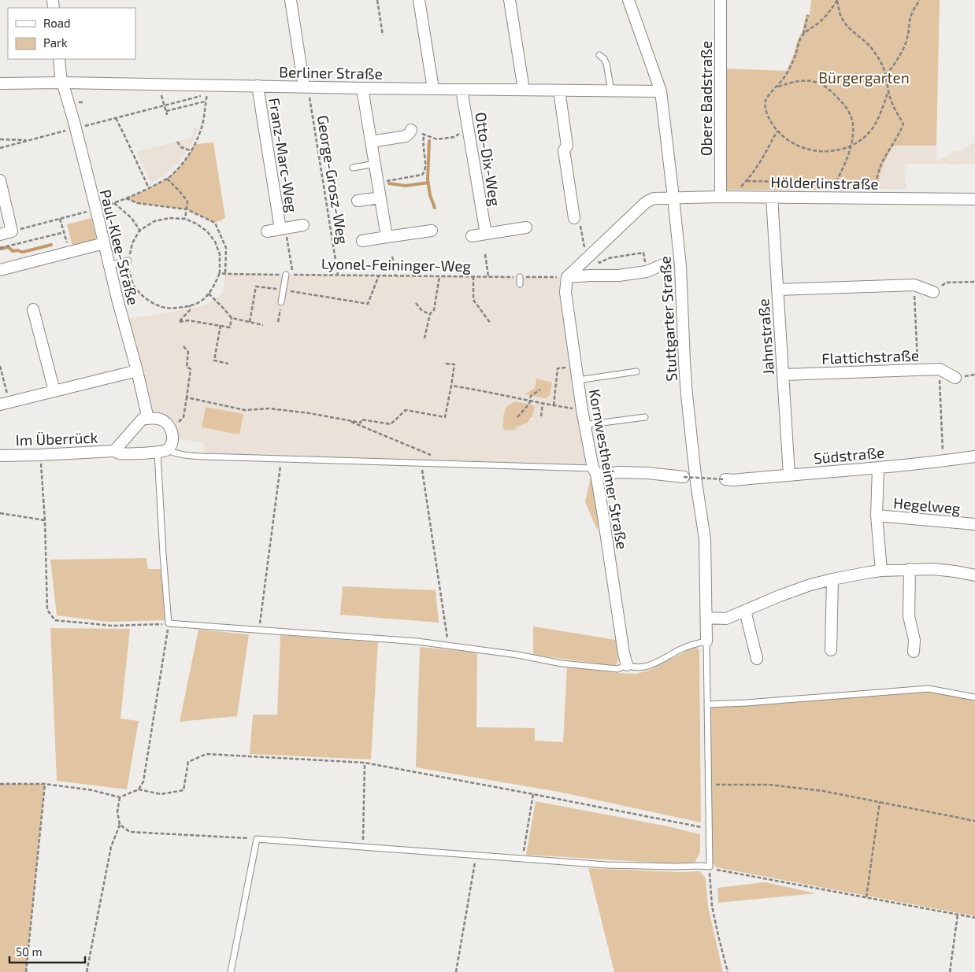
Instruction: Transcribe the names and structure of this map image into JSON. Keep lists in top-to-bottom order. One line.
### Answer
{"streets":{"street":["Berliner Straße","Obere Badstraße","Franz-Marc-Weg","Otto-Dix-Weg","Hölderlinstraße","Paul-Klee-Straße","Stuttgarter Straße","Jahnstraße","Flattichstraße","Im Überrück","Südstraße","Kornwestheimer Straße","Hegelweg"],"path":["George-Grosz-Weg","Lyonel-Feininger-Weg"]},"crossings":[["Berliner Straße","Franz-Marc-Weg"],["Berliner Straße","Otto-Dix-Weg"],["Berliner Straße","George-Grosz-Weg"],["Berliner Straße","Paul-Klee-Straße"],["Berliner Straße","Stuttgarter Straße"],["Obere Badstraße","Hölderlinstraße"],["Franz-Marc-Weg","Lyonel-Feininger-Weg"],["George-Grosz-Weg","Lyonel-Feininger-Weg"],["Hölderlinstraße","Stuttgarter Straße"],["Hölderlinstraße","Jahnstraße"],["Paul-Klee-Straße","Im Überrück"],["Lyonel-Feininger-Weg","Kornwestheimer Straße"],["Jahnstraße","Flattichstraße"],["Jahnstraße","Südstraße"],["Südstraße","Hegelweg"]],"parks":["Bürgergarten"],"legend":["Road","Park"],"scale_bar":"50 m"}
